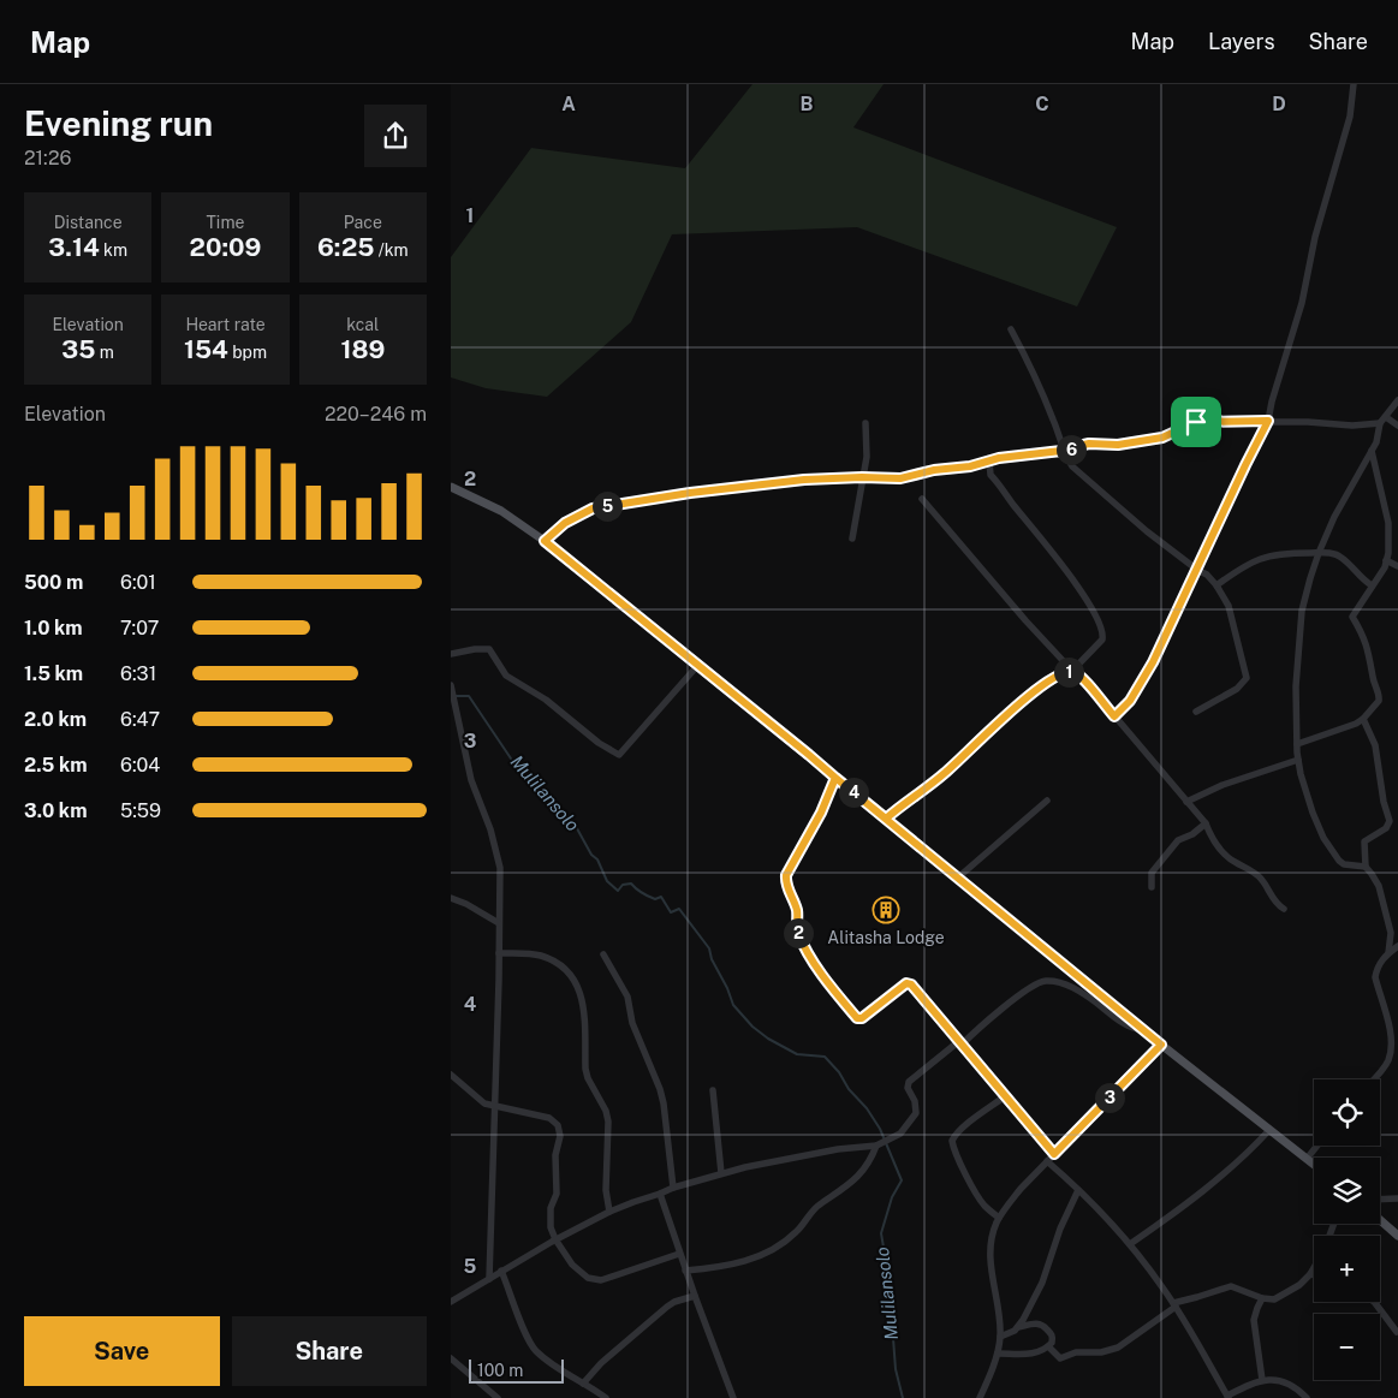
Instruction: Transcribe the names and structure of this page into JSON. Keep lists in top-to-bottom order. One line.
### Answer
{"water":["Mulilansolo"],"places":{"building":["Alitasha Lodge"]},"scale_bar":"100 m","page":{"header":"Map","nav":["Map","Layers","Share"],"heading":["Evening run","21:26"],"stats":[["Distance","3.14 km"],["Time","20:09"],["Pace","6:25 /km"],["Elevation","35 m"],["Heart rate","154 bpm"],["kcal","189"]],"chart":["Elevation","220–246 m"],"pins":["6","5","1","4","2","3"],"list":[{"name":"500 m","note":"6:01"},{"name":"1.0 km","note":"7:07"},{"name":"1.5 km","note":"6:31"},{"name":"2.0 km","note":"6:47"},{"name":"2.5 km","note":"6:04"},{"name":"3.0 km","note":"5:59"}],"map_buttons":["+","−"],"buttons":["Save","Share"],"scale":"100 m"},"grid":{"columns":["A","B","C","D"],"rows":["1","2","3","4","5"]}}
